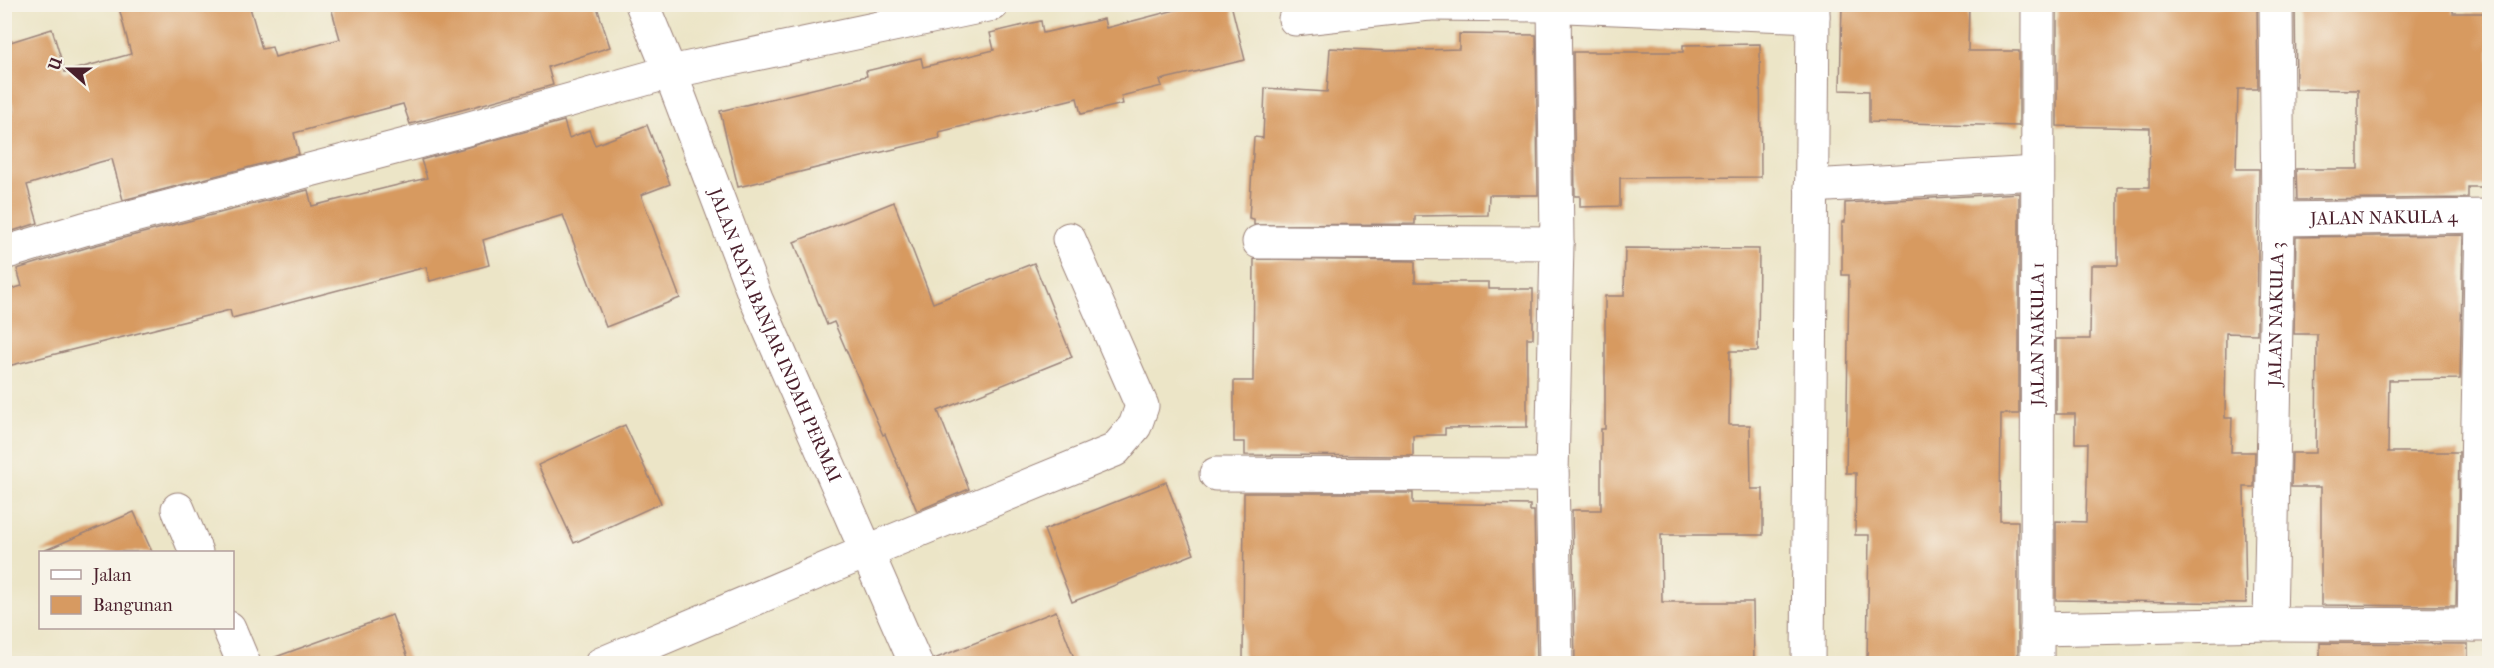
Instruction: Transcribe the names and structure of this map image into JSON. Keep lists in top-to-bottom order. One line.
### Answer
{"streets":{"street":["JALAN NAKULA 4","JALAN NAKULA 3","JALAN NAKULA 1","JALAN RAYA BANJAR INDAH PERMAI"]},"crossings":[["JALAN NAKULA 4","JALAN NAKULA 3"]],"legend":["Jalan","Bangunan"],"north":"left"}
